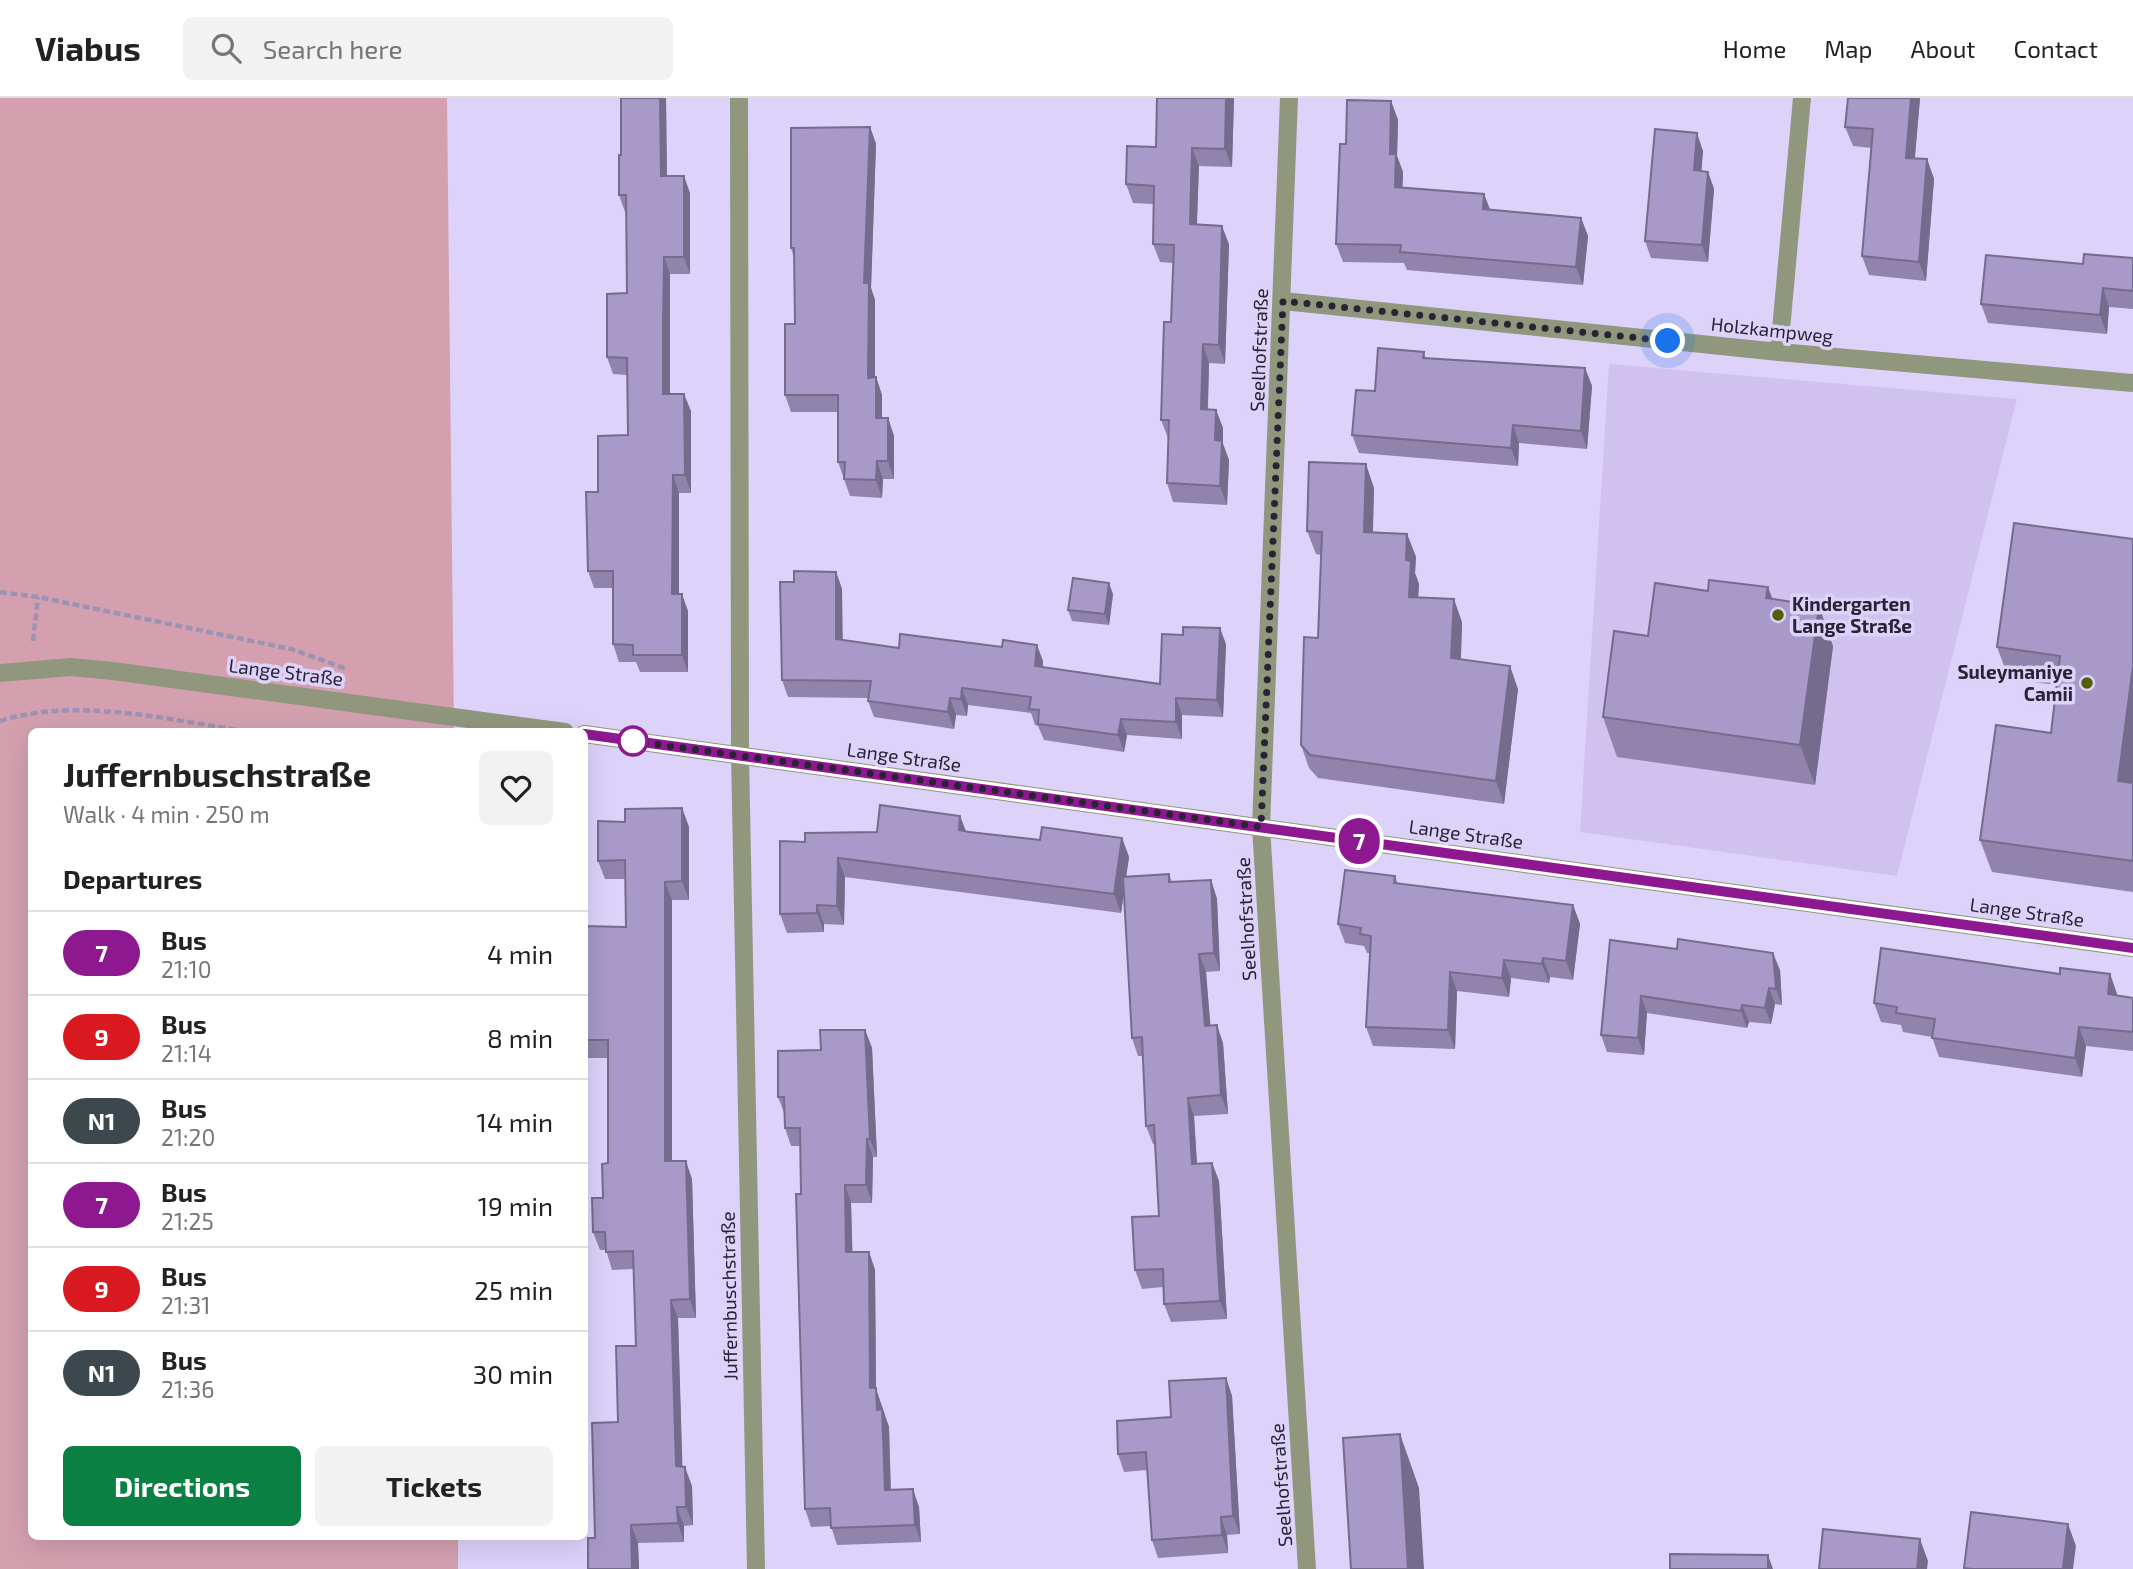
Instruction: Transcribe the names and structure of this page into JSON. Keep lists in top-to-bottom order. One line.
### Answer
{"streets":{"street":["Holzkampweg","Seelhofstraße","Lange Straße","Juffernbuschstraße"]},"crossings":[["Holzkampweg","Seelhofstraße"],["Seelhofstraße","Lange Straße"],["Lange Straße","Juffernbuschstraße"]],"places":["Kindergarten Lange Straße","Suleymaniye Camii"],"lines":["bus line 7"],"page":{"header":"Viabus","search":"Search here","nav":["Home","Map","About","Contact"],"on_map":"7","heading":[["Juffernbuschstraße","Walk · 4 min · 250 m"],"Departures"],"list":[{"mark":"7","name":"Bus","note":"21:10","value":"4 min"},{"mark":"9","name":"Bus","note":"21:14","value":"8 min"},{"mark":"N1","name":"Bus","note":"21:20","value":"14 min"},{"mark":"7","name":"Bus","note":"21:25","value":"19 min"},{"mark":"9","name":"Bus","note":"21:31","value":"25 min"},{"mark":"N1","name":"Bus","note":"21:36","value":"30 min"}],"buttons":["Directions","Tickets"]}}
